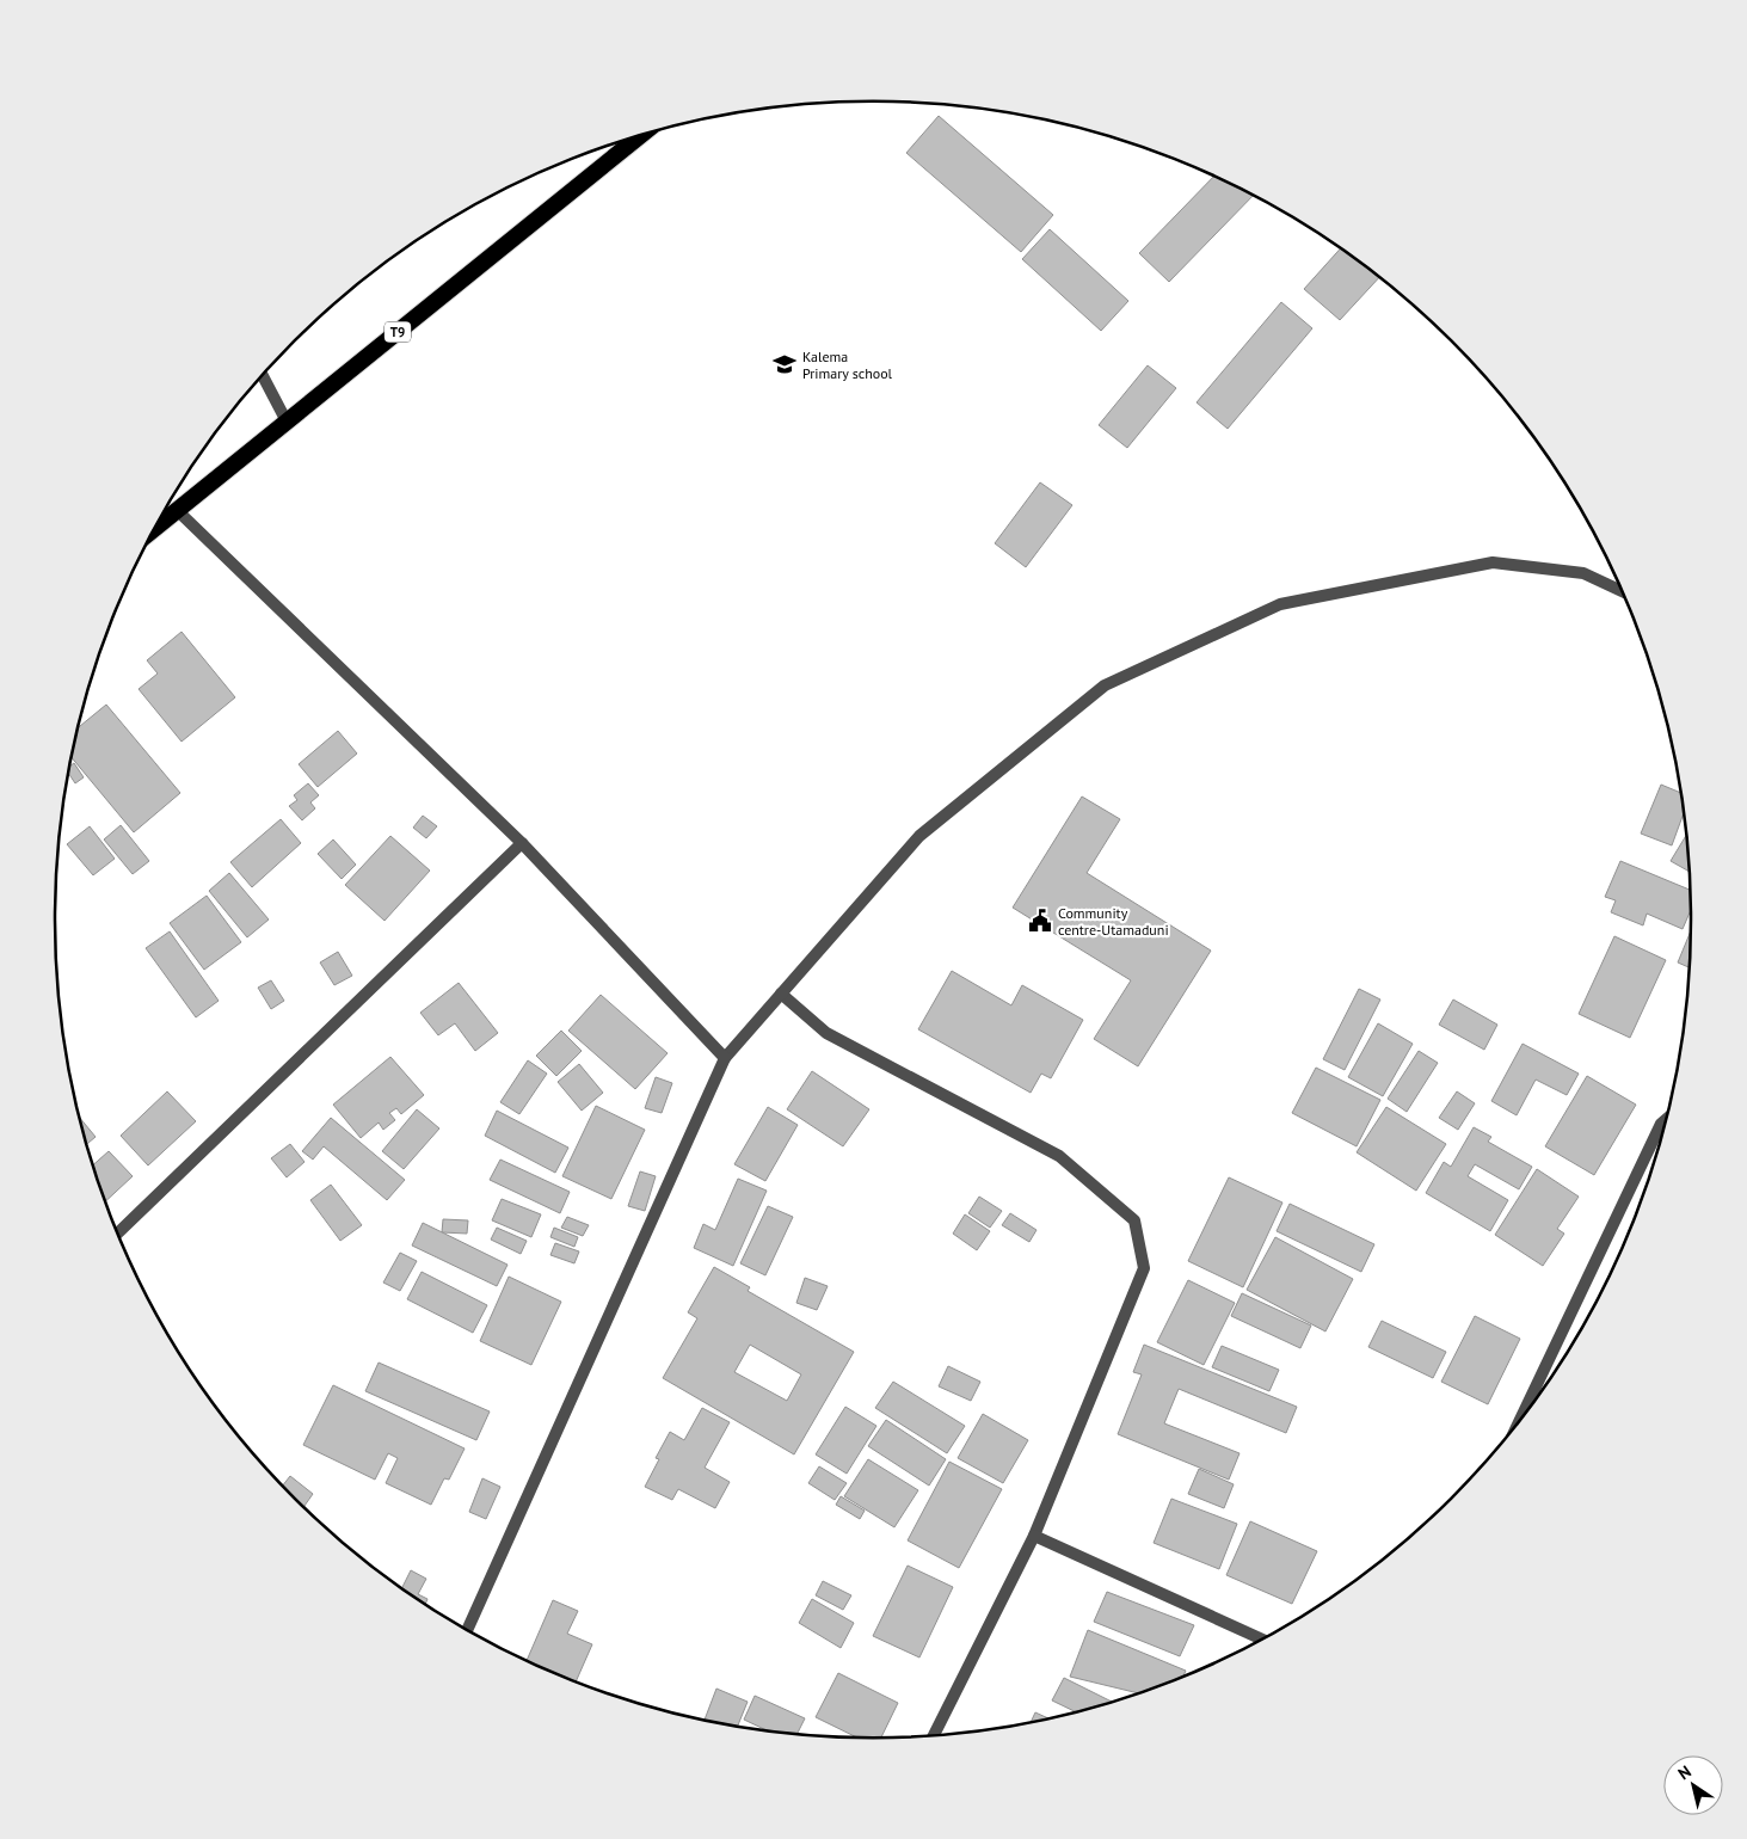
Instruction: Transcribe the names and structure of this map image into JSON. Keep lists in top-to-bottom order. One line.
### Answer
{"streets":{"highway":["T9"]},"places":{"school or university":["Kalema Primary school"],"public building":["Community centre-Utamaduni"]},"north":"top left"}
